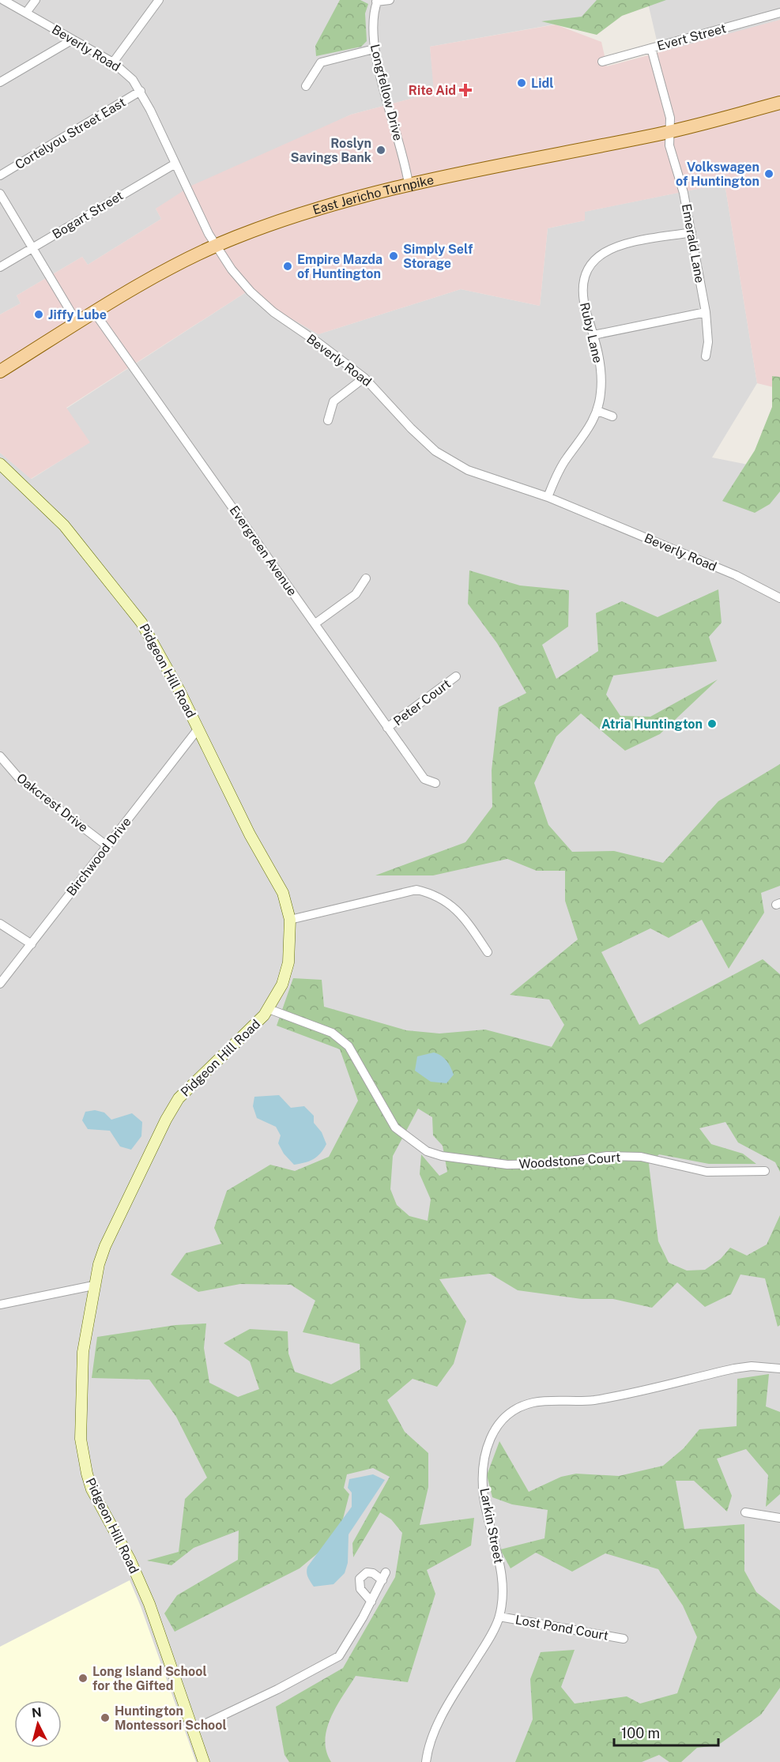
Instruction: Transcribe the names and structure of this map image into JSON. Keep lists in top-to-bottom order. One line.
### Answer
{"streets":{"main road":["East Jericho Turnpike"],"street":["Evert Street","Beverly Road","Longfellow Drive","Cortelyou Street East","Bogart Street","Emerald Lane","Ruby Lane","Evergreen Avenue","Pidgeon Hill Road","Peter Court","Oakcrest Drive","Birchwood Drive","Woodstone Court","Larkin Street","Lost Pond Court"]},"crossings":[["Evert Street","Emerald Lane"],["Beverly Road","Cortelyou Street East"],["Beverly Road","East Jericho Turnpike"],["Beverly Road","Bogart Street"],["Beverly Road","Ruby Lane"],["Longfellow Drive","East Jericho Turnpike"],["East Jericho Turnpike","Emerald Lane"],["East Jericho Turnpike","Evergreen Avenue"],["Emerald Lane","Ruby Lane"],["Evergreen Avenue","Peter Court"],["Pidgeon Hill Road","Birchwood Drive"],["Pidgeon Hill Road","Woodstone Court"],["Oakcrest Drive","Birchwood Drive"],["Larkin Street","Lost Pond Court"]],"places":{"other":["Lidl","Roslyn Savings Bank","Volkswagen of Huntington","Simply Self Storage","Empire Mazda of Huntington","Jiffy Lube","Atria Huntington","Long Island School for the Gifted","Huntington Montessori School"],"health":["Rite Aid"]},"scale_bar":"100 m","north":"top"}
